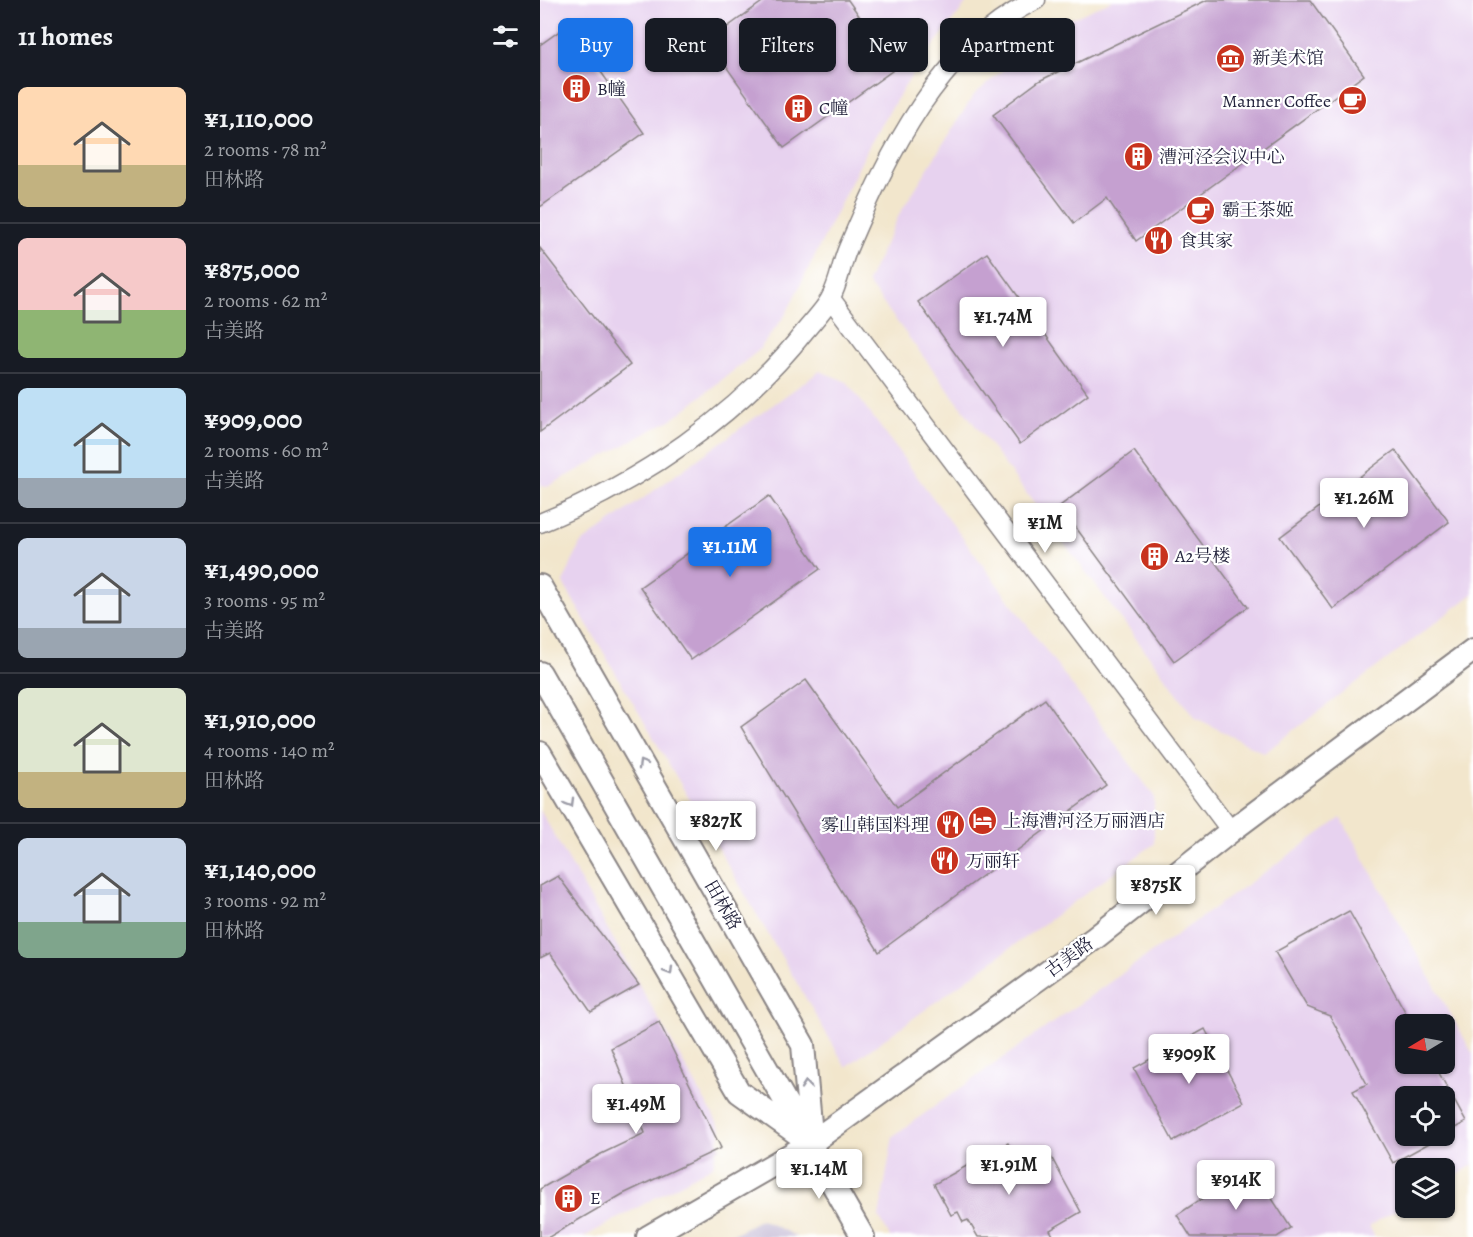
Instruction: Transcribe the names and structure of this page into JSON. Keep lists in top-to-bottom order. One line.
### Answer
{"streets":{"street":["田林路","古美路"]},"crossings":[["田林路","古美路"]],"places":{"museum":["新美术馆"],"building":["B幢","C幢","漕河泾会议中心","A2号楼","E"],"cafe":["Manner Coffee","霸王茶姬"],"restaurant":["食其家","雾山韩国料理","万丽轩"],"hotel":["上海漕河泾万丽酒店"]},"north":"left","page":{"heading":"11 homes","chip":["Buy","Rent","Filters","New","Apartment"],"list":[{"name":"¥1,110,000","note":"2 rooms · 78 m² · 田林路"},{"name":"¥875,000","note":"2 rooms · 62 m² · 古美路"},{"name":"¥909,000","note":"2 rooms · 60 m² · 古美路"},{"name":"¥1,490,000","note":"3 rooms · 95 m² · 古美路"},{"name":"¥1,910,000","note":"4 rooms · 140 m² · 田林路"},{"name":"¥1,140,000","note":"3 rooms · 92 m² · 田林路"}],"price":["¥1.74M","¥1.26M","¥1M","¥1.11M","¥827K","¥875K","¥909K","¥1.49M","¥1.91M","¥1.14M","¥914K"]}}
